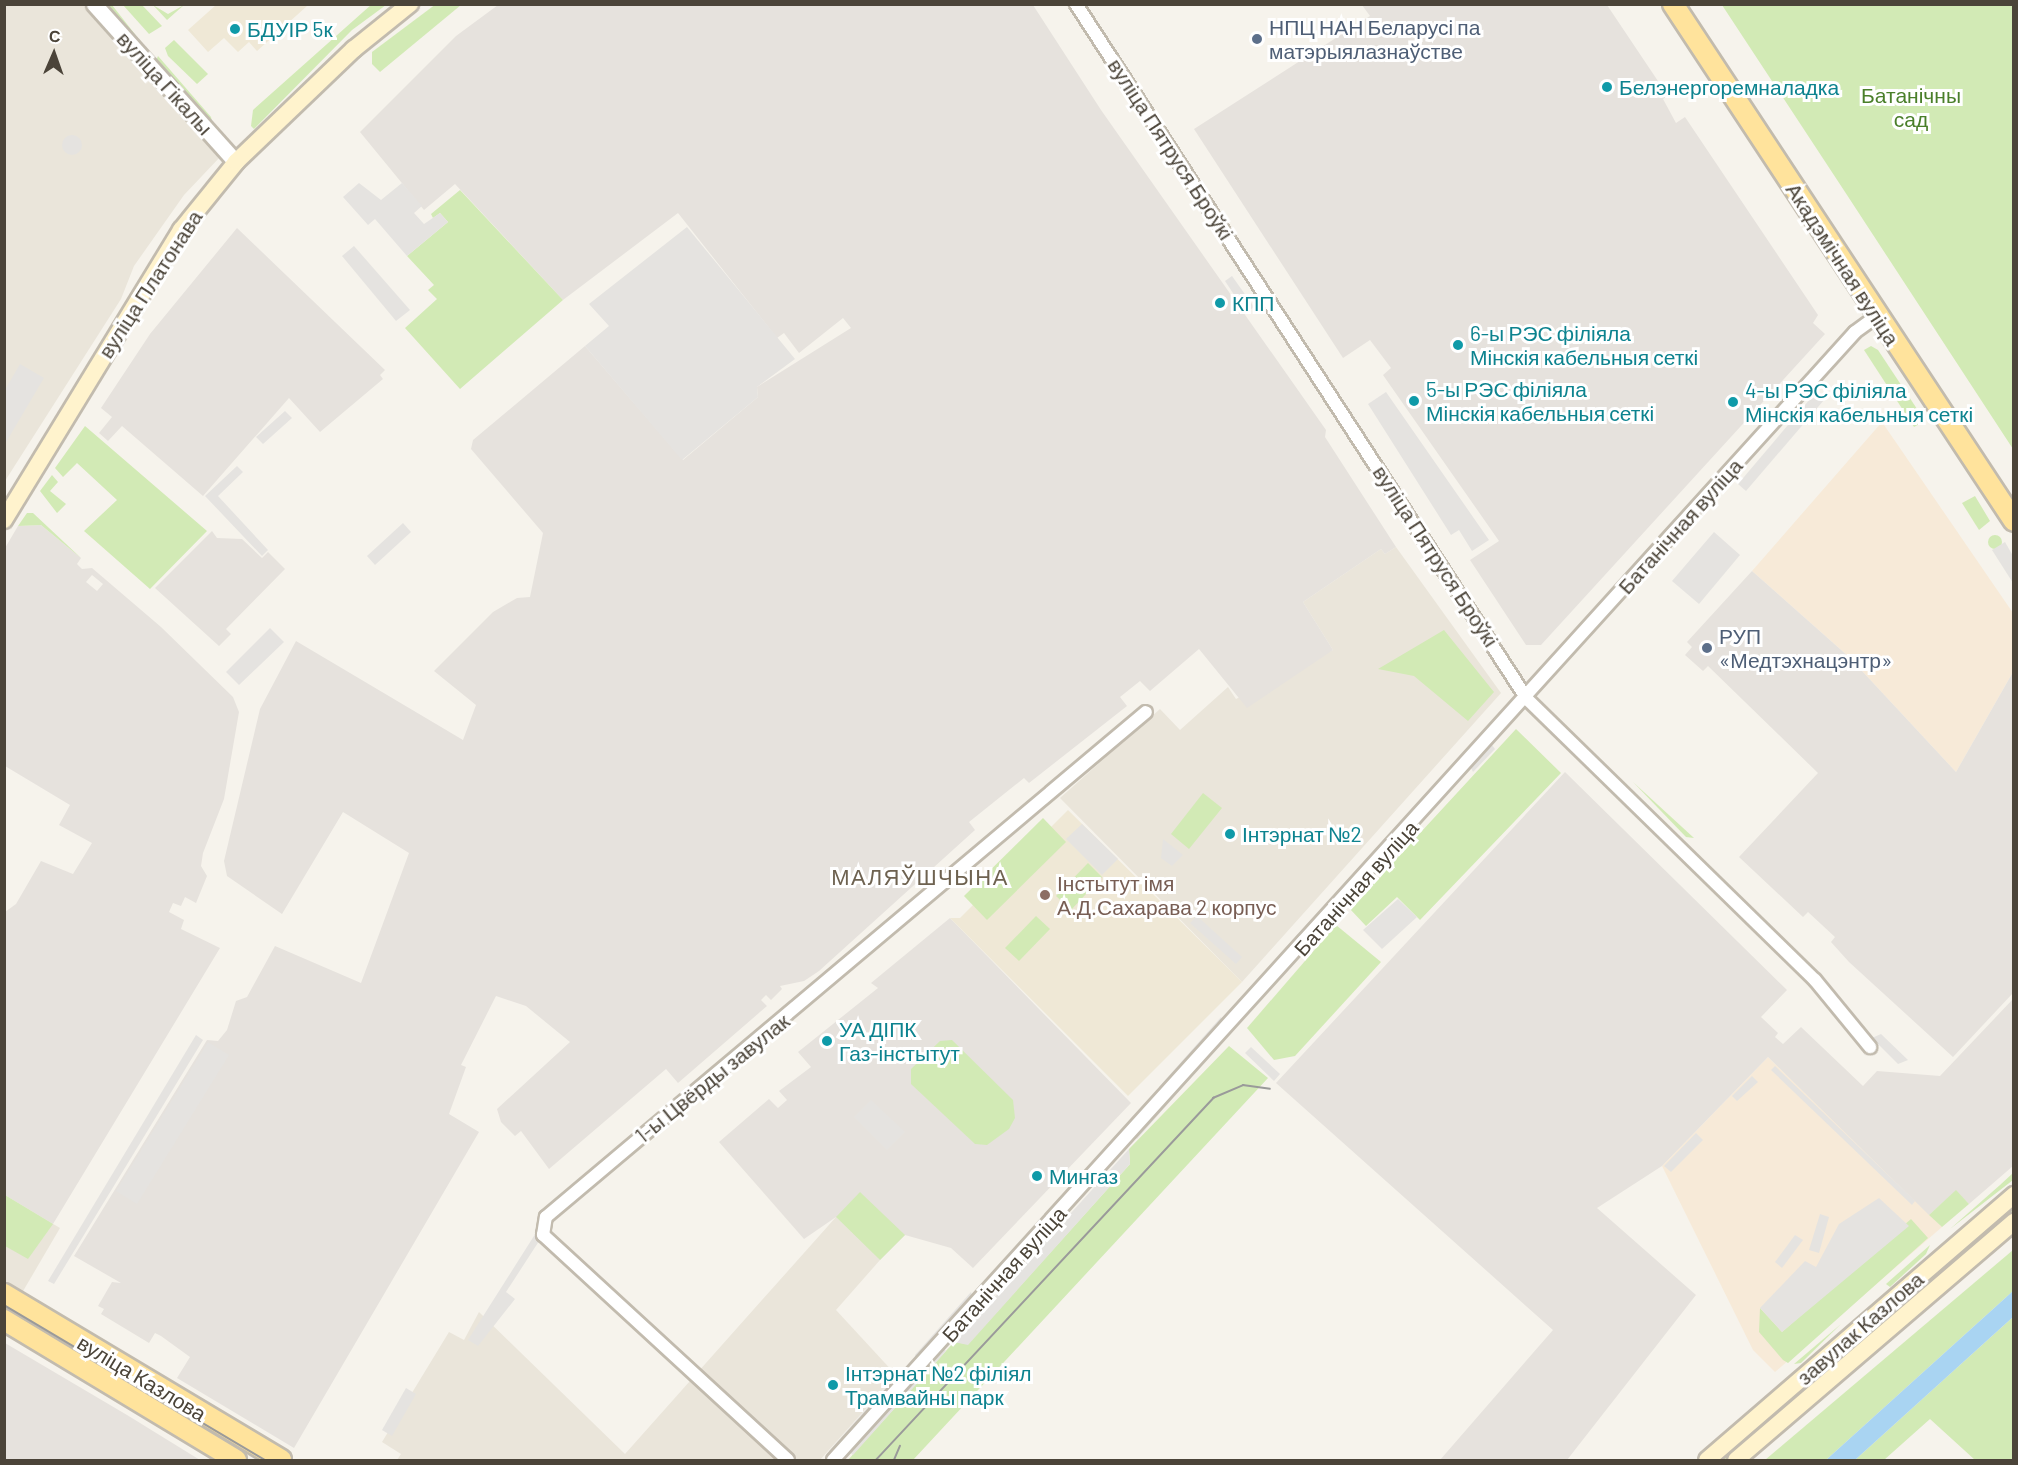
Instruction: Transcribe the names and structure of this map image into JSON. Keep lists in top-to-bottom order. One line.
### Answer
{"streets":{"main road":["Акадэмічная вуліца","вуліца Платонава","завулак Казлова","вуліца Казлова"],"street":["вуліца Гікалы","вуліца Пятруся Броўкі","Батанічная вуліца","1-ы Цвёрды завулак"]},"crossings":[["вуліца Гікалы","вуліца Платонава"],["вуліца Пятруся Броўкі","Батанічная вуліца"],["Акадэмічная вуліца","Батанічная вуліца"]],"districts":["МАЛЯЎШЧЫНА"],"parks":["Батанічны сад"],"places":["БДУІР 5к","НПЦ НАН Беларусі па матэрыялазнаўстве","Белэнергоремналадка","КПП","6-ы РЭС філіяла Мінскія кабельныя сеткі","5-ы РЭС філіяла Мінскія кабельныя сеткі","4-ы РЭС філіяла Мінскія кабельныя сеткі","РУП «Медтэхнацэнтр»","Інтэрнат №2","Інстытут імя А.Д.Сахарава 2 корпус","УА ДІПК Газ-інстытут","Мингаз","Інтэрнат №2 філіял Трамвайны парк"],"north":"top"}
